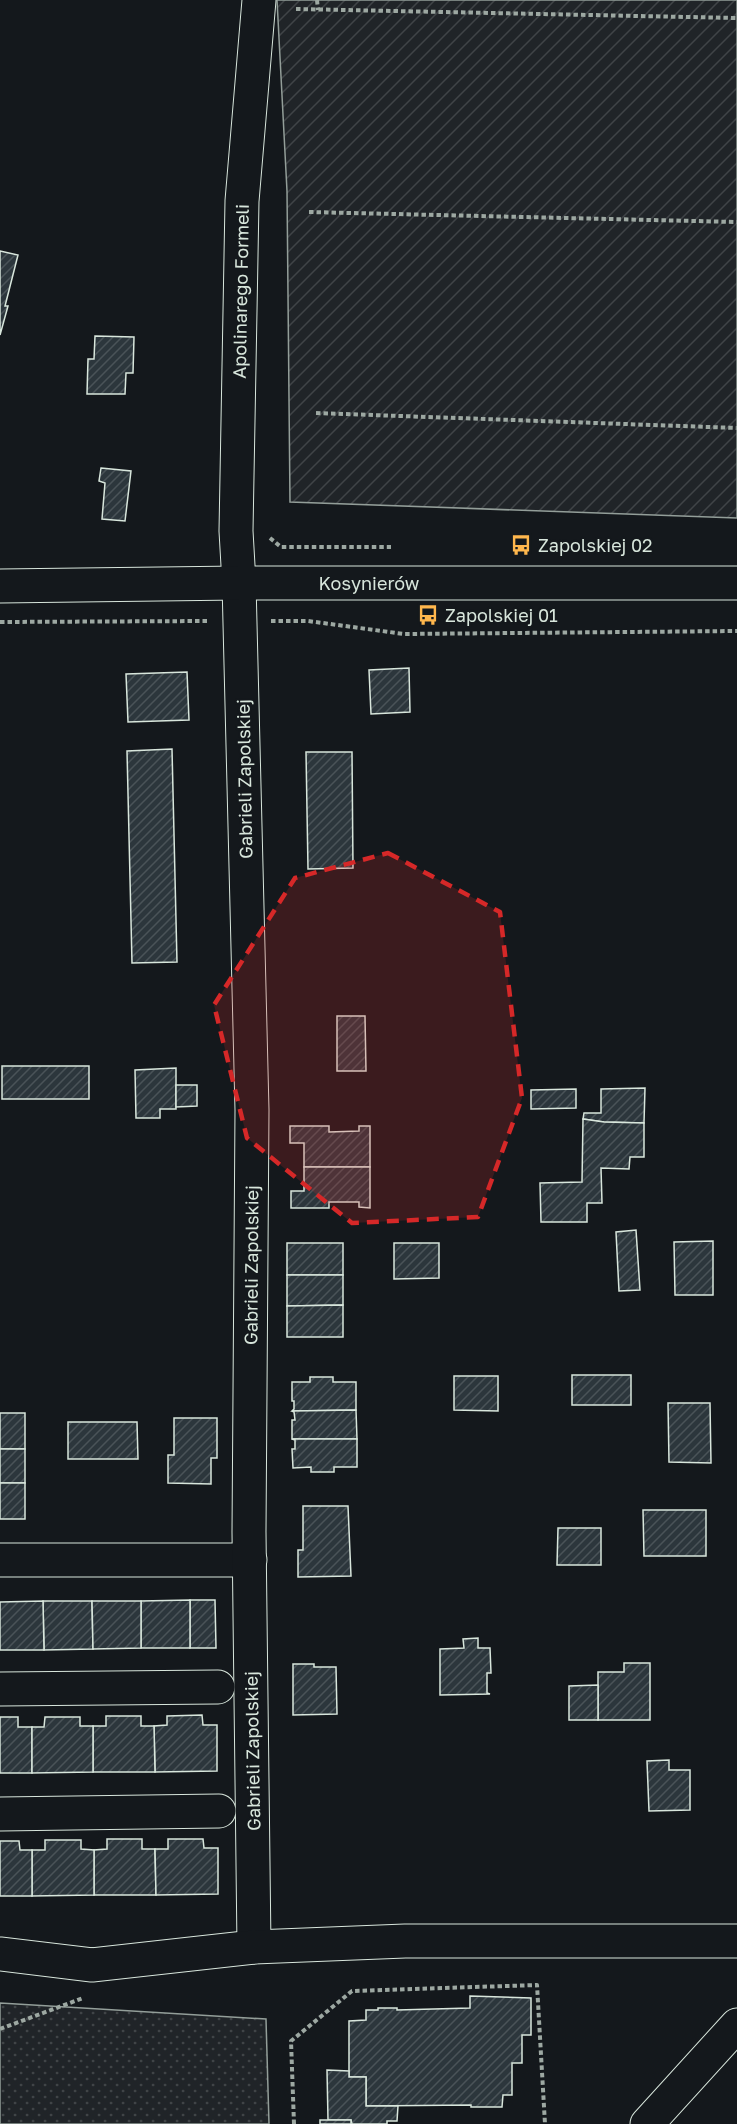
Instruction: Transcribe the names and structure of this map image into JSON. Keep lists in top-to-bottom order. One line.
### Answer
{"streets":{"street":["Apolinarego Formeli","Kosynierów","Gabrieli Zapolskiej"]},"crossings":[["Apolinarego Formeli","Kosynierów"],["Apolinarego Formeli","Gabrieli Zapolskiej"],["Kosynierów","Gabrieli Zapolskiej"]],"places":{"bus stop":["Zapolskiej 02","Zapolskiej 01"]}}
